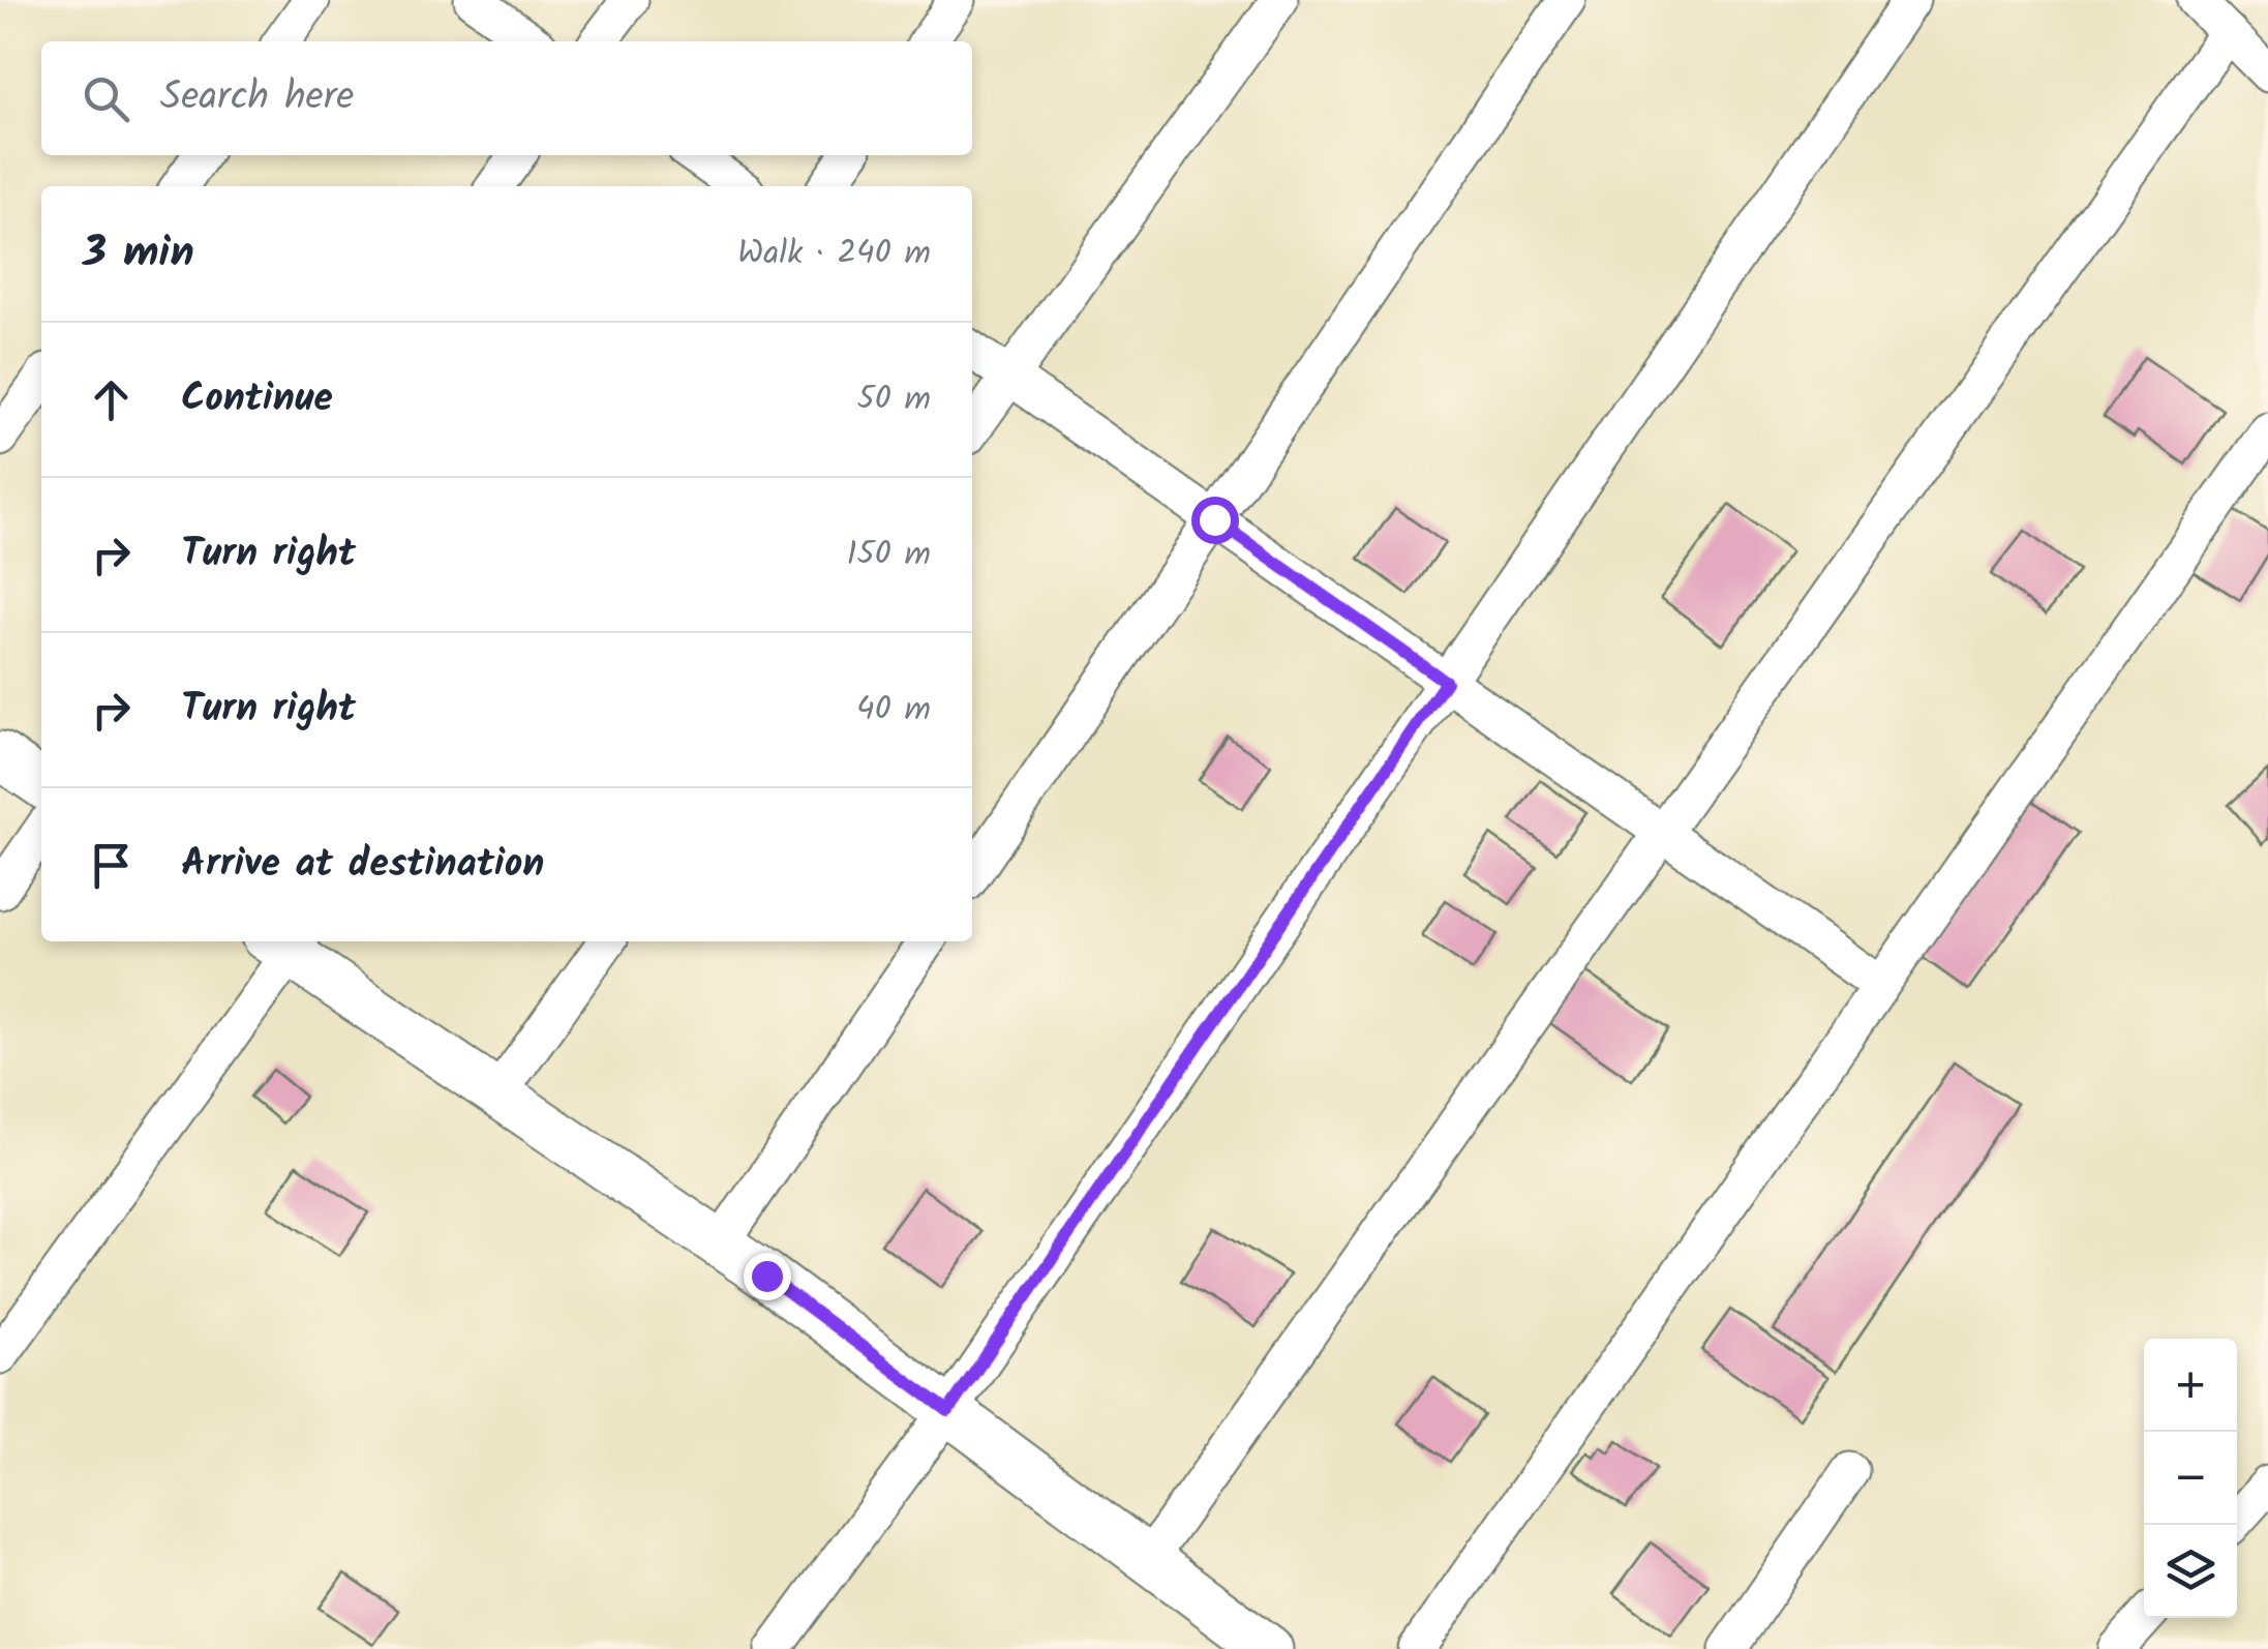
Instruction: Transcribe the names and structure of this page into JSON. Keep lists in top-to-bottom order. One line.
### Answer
{"page":{"search":"Search here","heading":["3 min","Walk · 240 m"],"list":[["Continue","50 m"],["Turn right","150 m"],["Turn right","40 m"],"Arrive at destination"],"map_buttons":["+","−"]}}
